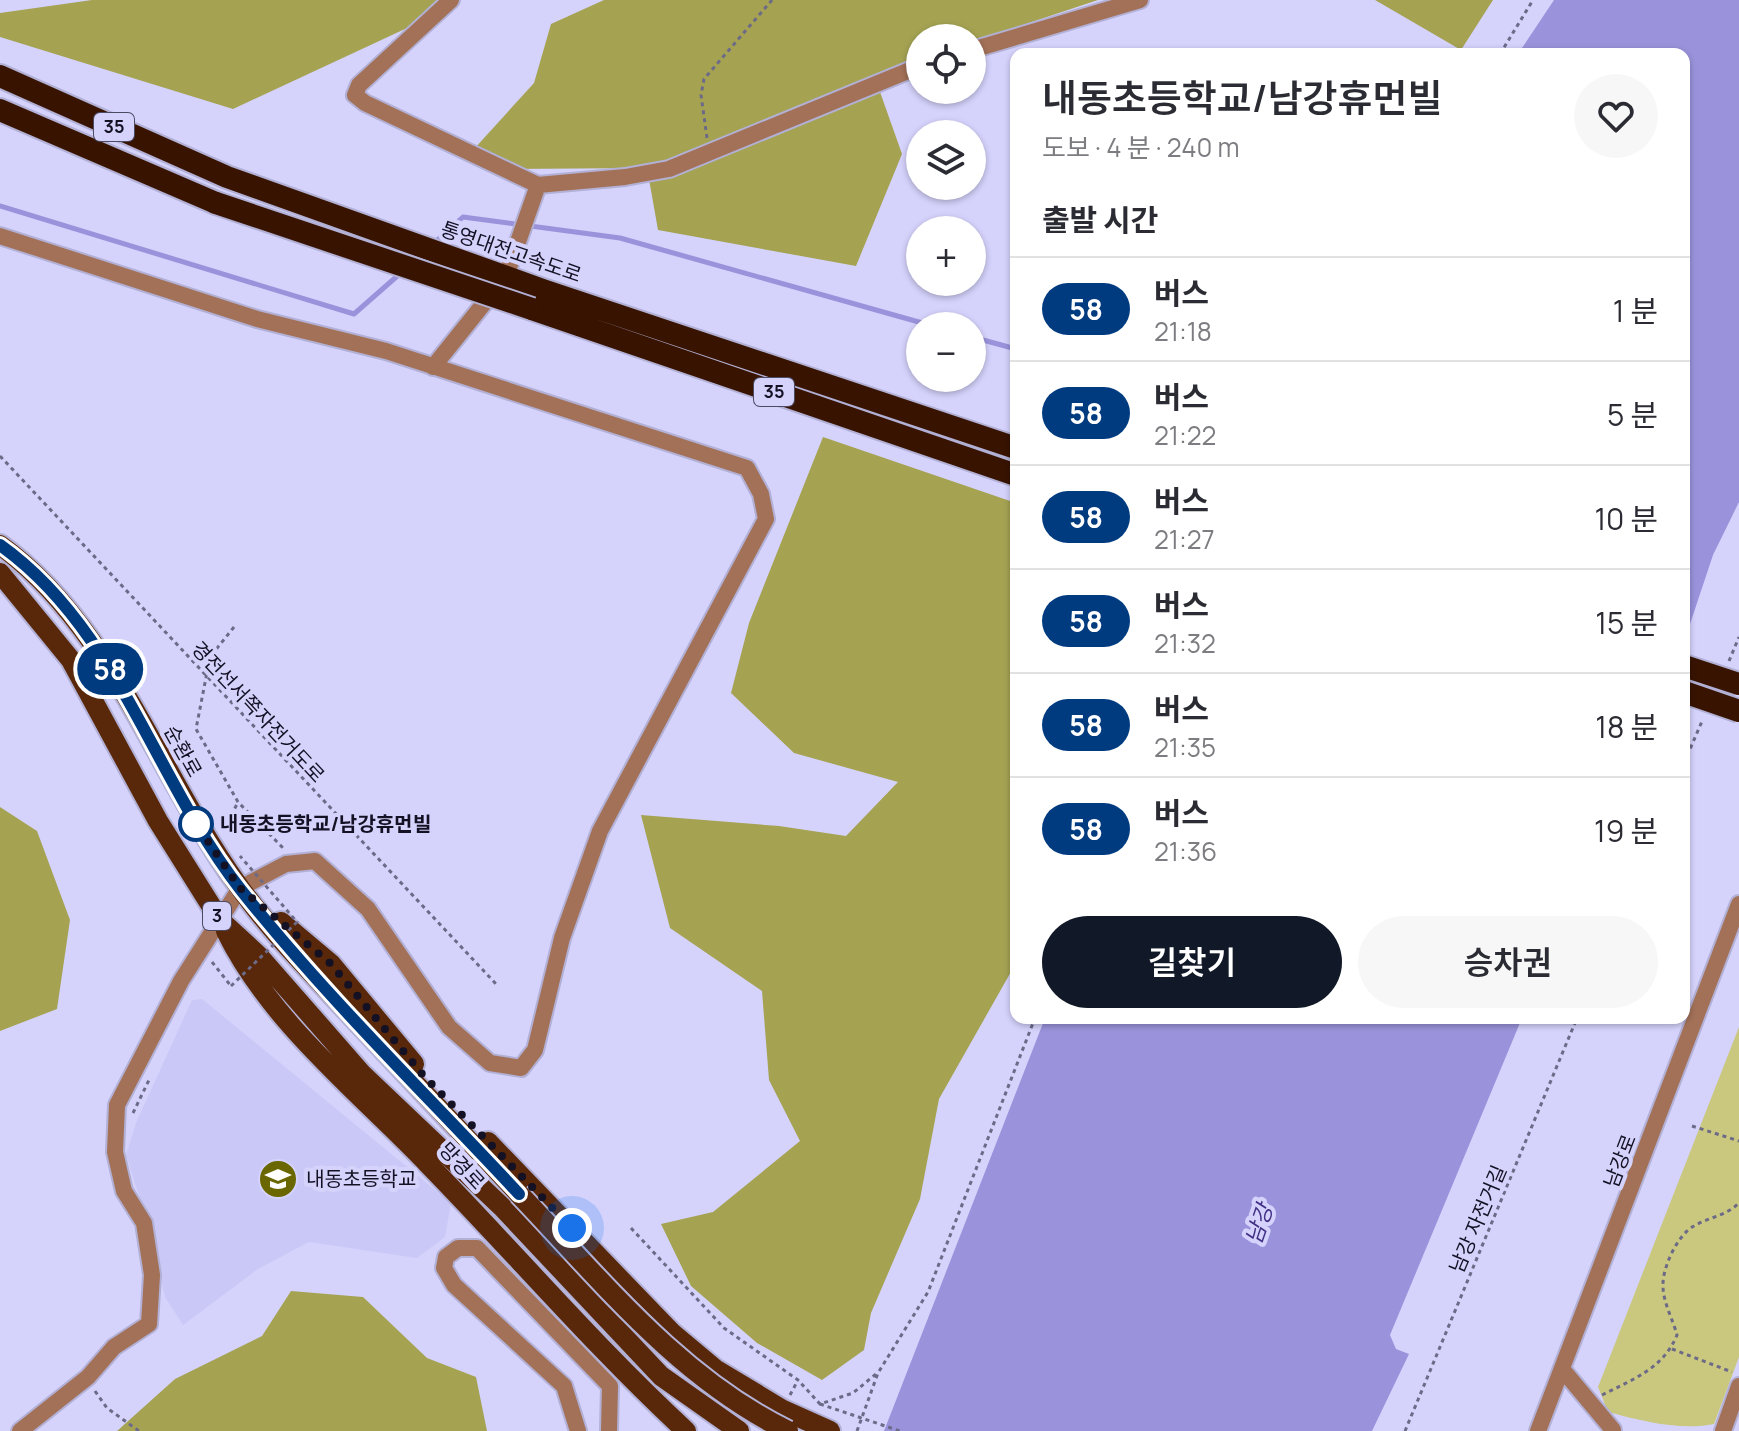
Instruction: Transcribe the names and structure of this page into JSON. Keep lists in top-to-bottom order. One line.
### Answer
{"streets":{"highway":["35","통영대전고속도로"],"main road":["순환로","3","망경로"],"street":["남강로"],"path":["경전선서쪽자전거도로","남강 자전거길"]},"crossings":[["3","망경로"]],"water":["남강"],"places":{"other":["내동초등학교/남강휴먼빌"],"school or university":["내동초등학교"]},"lines":["bus line 58"],"page":{"on_map":"58","map_buttons":["+","−"],"heading":[["내동초등학교/남강휴먼빌","도보 · 4 분 · 240 m"],"출발 시간"],"list":[{"mark":"58","name":"버스","note":"21:18","value":"1 분"},{"mark":"58","name":"버스","note":"21:22","value":"5 분"},{"mark":"58","name":"버스","note":"21:27","value":"10 분"},{"mark":"58","name":"버스","note":"21:32","value":"15 분"},{"mark":"58","name":"버스","note":"21:35","value":"18 분"},{"mark":"58","name":"버스","note":"21:36","value":"19 분"}],"buttons":["길찾기","승차권"]}}
